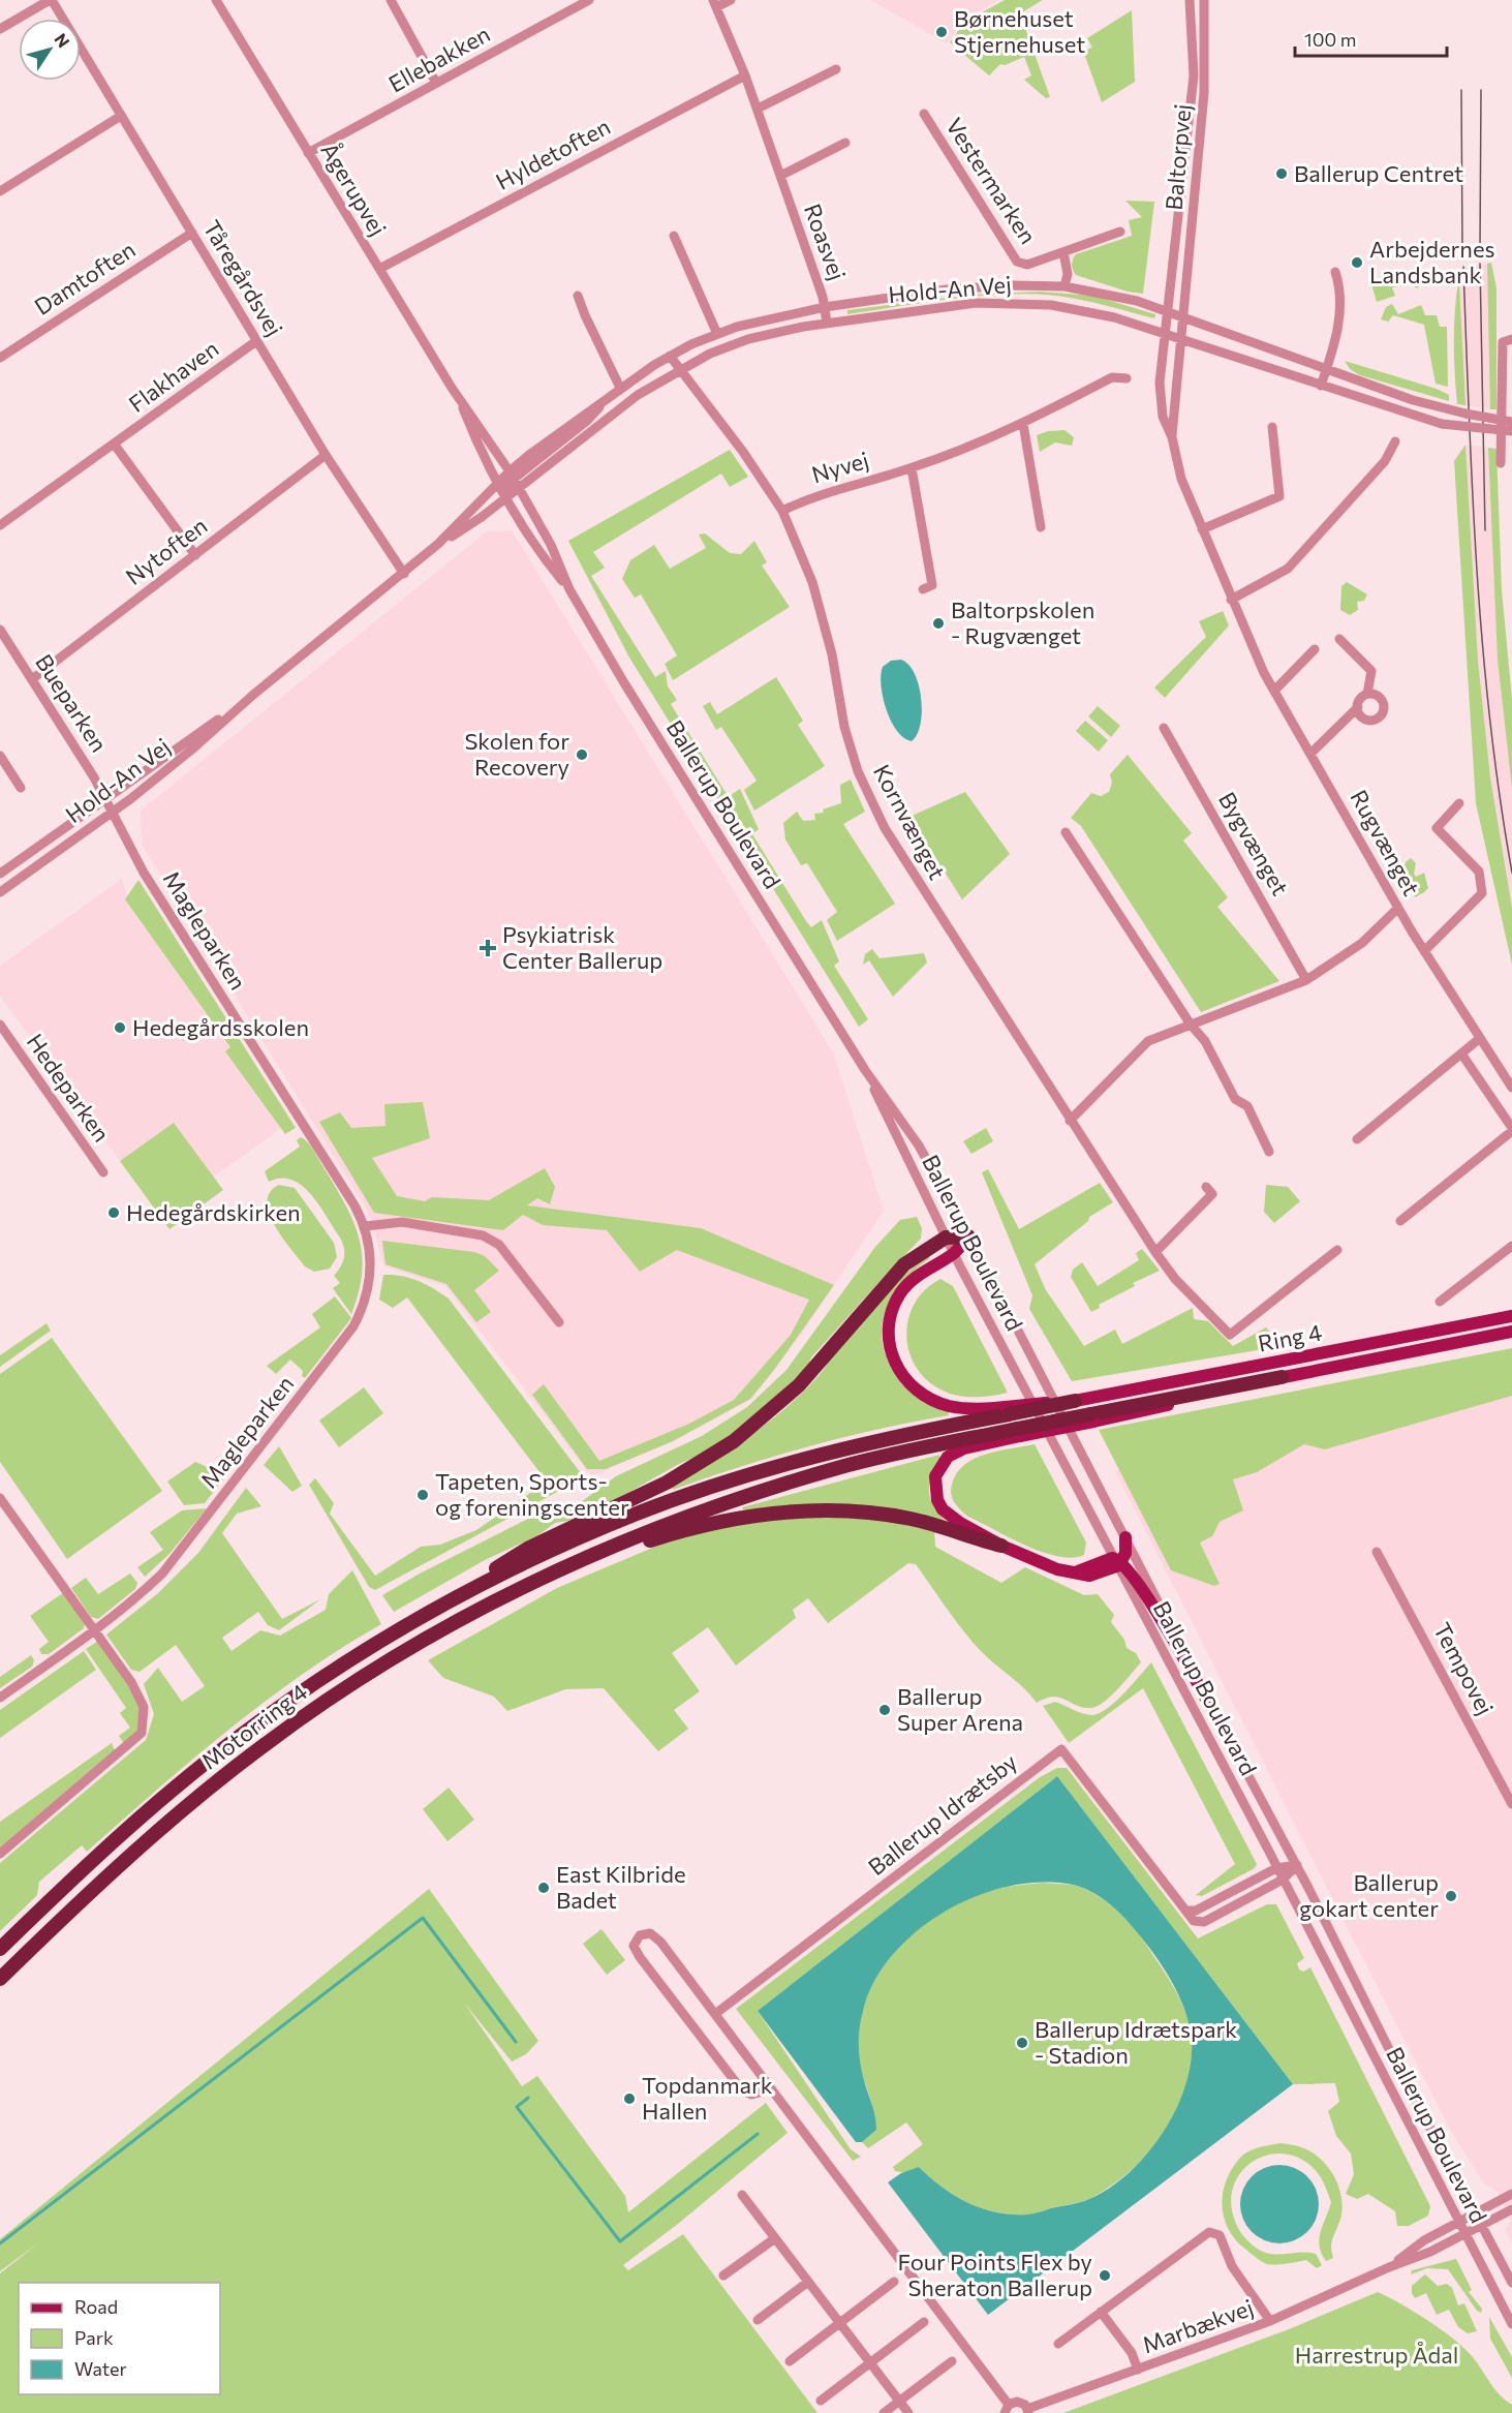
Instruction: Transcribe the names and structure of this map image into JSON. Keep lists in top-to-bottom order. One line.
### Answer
{"streets":{"highway":["Motorring 4"],"main road":["Ring 4"],"street":["Ellebakken","Hyldetoften","Baltorpvej","Vestermarken","Ågerupvej","Roasvej","Damtoften","Tåregårdsvej","Hold-An Vej","Flakhaven","Nyvej","Nytoften","Bueparken","Ballerup Boulevard","Kornvænget","Rugvænget","Bygvænget","Magleparken","Hedeparken","Tempovej","Ballerup Idrætsby","Marbækvej"]},"crossings":[["Ellebakken","Ågerupvej"],["Hyldetoften","Ågerupvej"],["Hyldetoften","Roasvej"],["Baltorpvej","Hold-An Vej"],["Baltorpvej","Rugvænget"],["Vestermarken","Hold-An Vej"],["Ågerupvej","Hold-An Vej"],["Ågerupvej","Ballerup Boulevard"],["Roasvej","Hold-An Vej"],["Damtoften","Tåregårdsvej"],["Tåregårdsvej","Hold-An Vej"],["Tåregårdsvej","Flakhaven"],["Tåregårdsvej","Nytoften"],["Hold-An Vej","Bueparken"],["Hold-An Vej","Ballerup Boulevard"],["Hold-An Vej","Kornvænget"],["Hold-An Vej","Rugvænget"],["Hold-An Vej","Magleparken"],["Nyvej","Kornvænget"],["Nytoften","Bueparken"],["Bueparken","Magleparken"],["Ballerup Boulevard","Marbækvej"]],"parks":["Harrestrup Ådal"],"places":{"other":["Børnehuset Stjernehuset","Ballerup Centret","Arbejdernes Landsbank","Baltorpskolen - Rugvænget","Skolen for Recovery","Hedegårdsskolen","Hedegårdskirken","Tapeten, Sports- og foreningscenter","Ballerup Super Arena","East Kilbride Badet","Ballerup gokart center","Ballerup Idrætspark - Stadion","Topdanmark Hallen","Four Points Flex by Sheraton Ballerup"],"health":["Psykiatrisk Center Ballerup"]},"legend":["Road","Park","Water"],"scale_bar":"100 m","north":"top right"}
